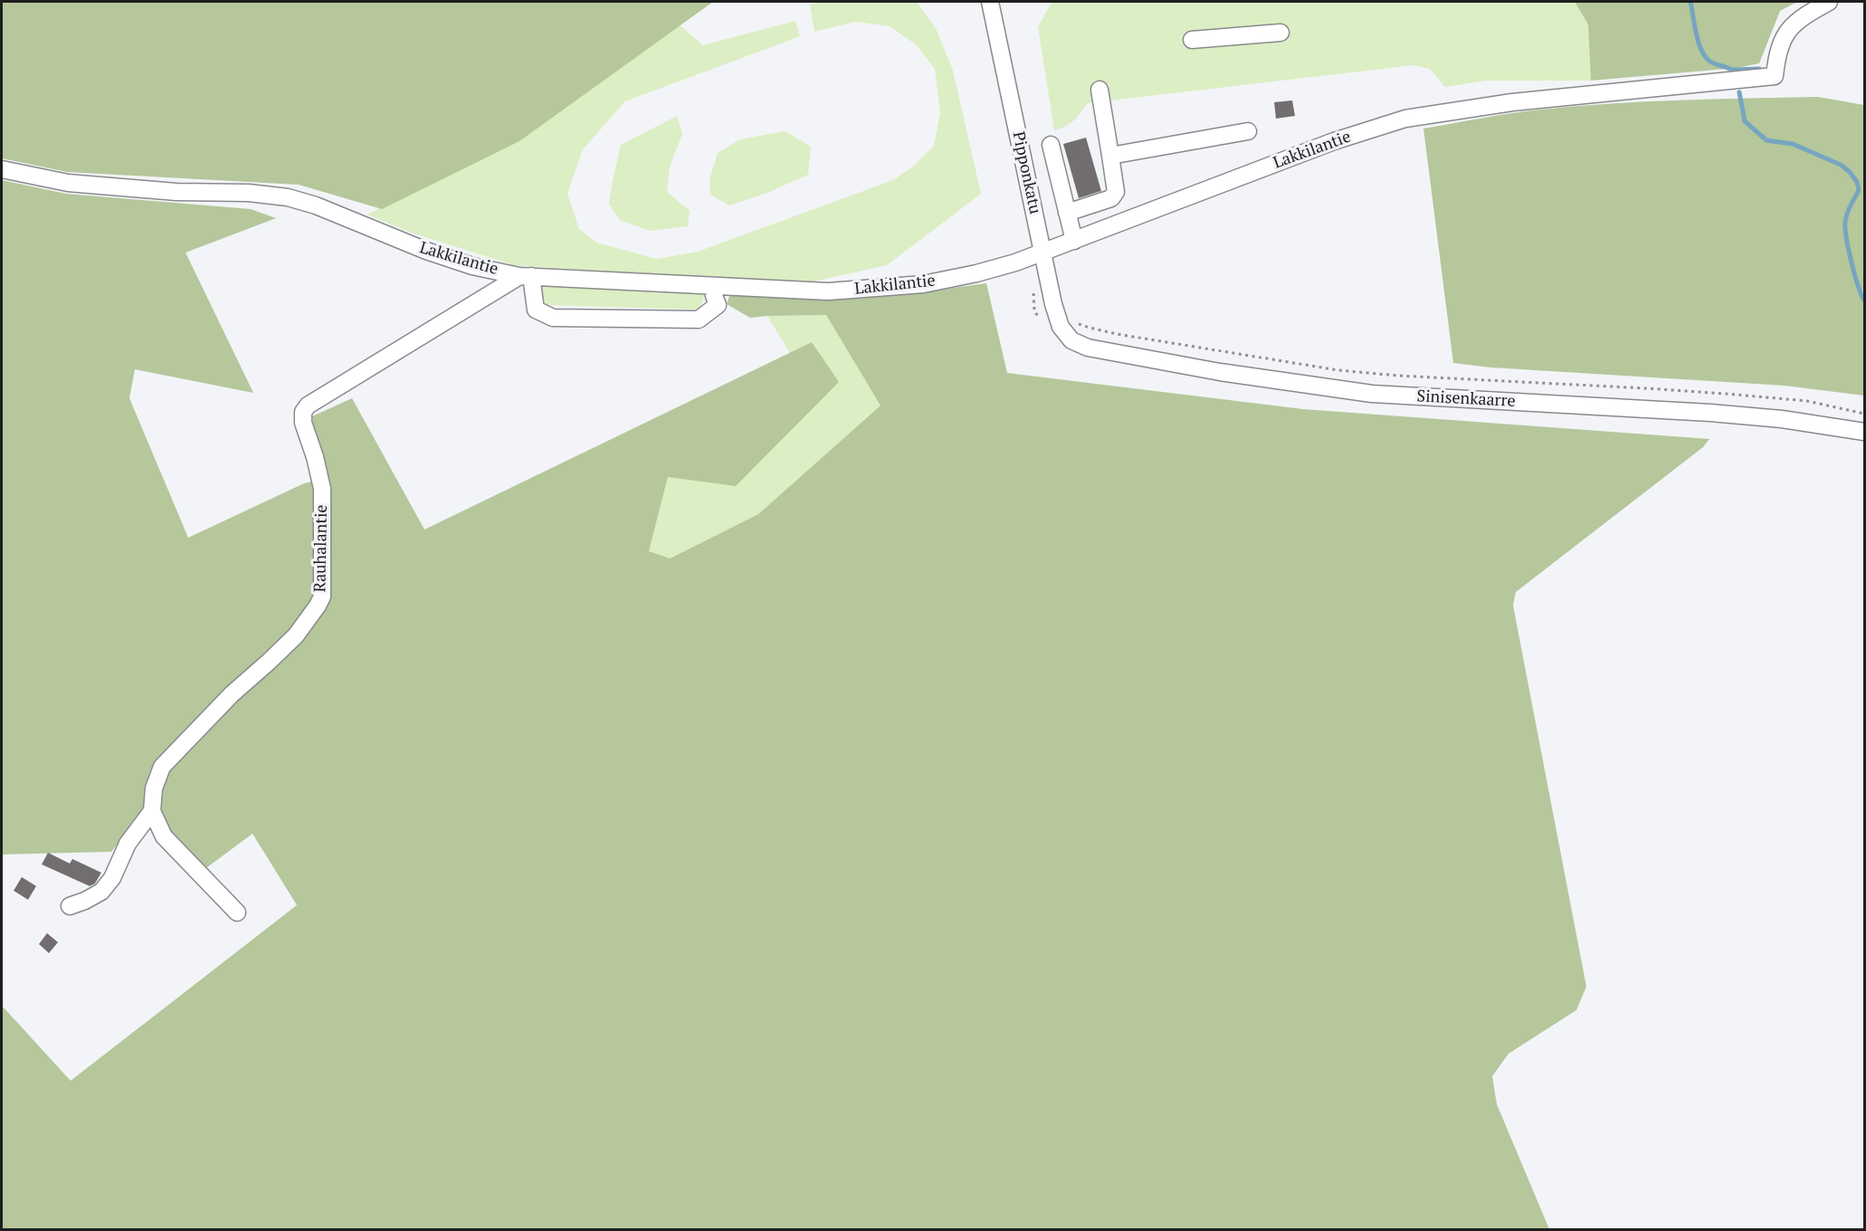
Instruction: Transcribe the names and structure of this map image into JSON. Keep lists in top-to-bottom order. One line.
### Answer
{"streets":{"street":["Lakkilantie","Pipponkatu","Sinisenkaarre","Rauhalantie"]},"crossings":[["Lakkilantie","Pipponkatu"],["Lakkilantie","Rauhalantie"],["Pipponkatu","Sinisenkaarre"]]}
